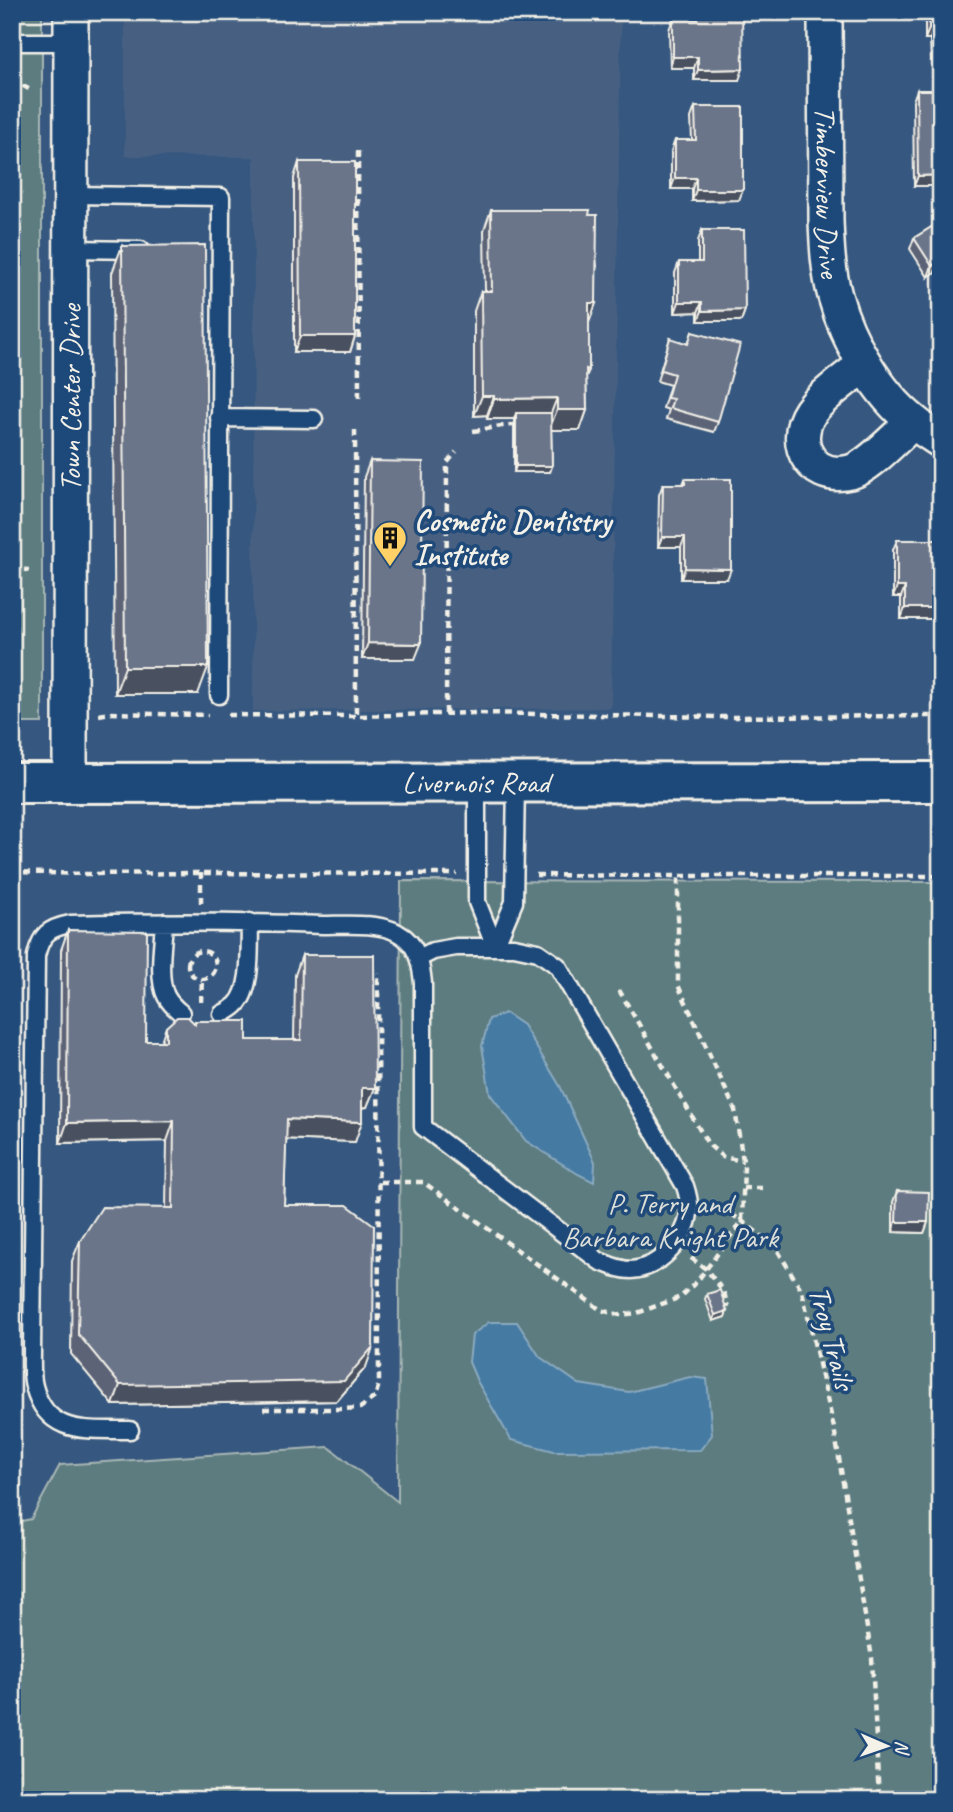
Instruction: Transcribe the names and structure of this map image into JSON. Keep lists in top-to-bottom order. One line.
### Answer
{"streets":{"main road":["Livernois Road"],"street":["Timberview Drive","Town Center Drive"],"path":["Troy Trails"]},"crossings":[["Town Center Drive","Livernois Road"]],"parks":["P. Terry and Barbara Knight Park"],"places":{"building":["Cosmetic Dentistry Institute"]},"north":"right"}
